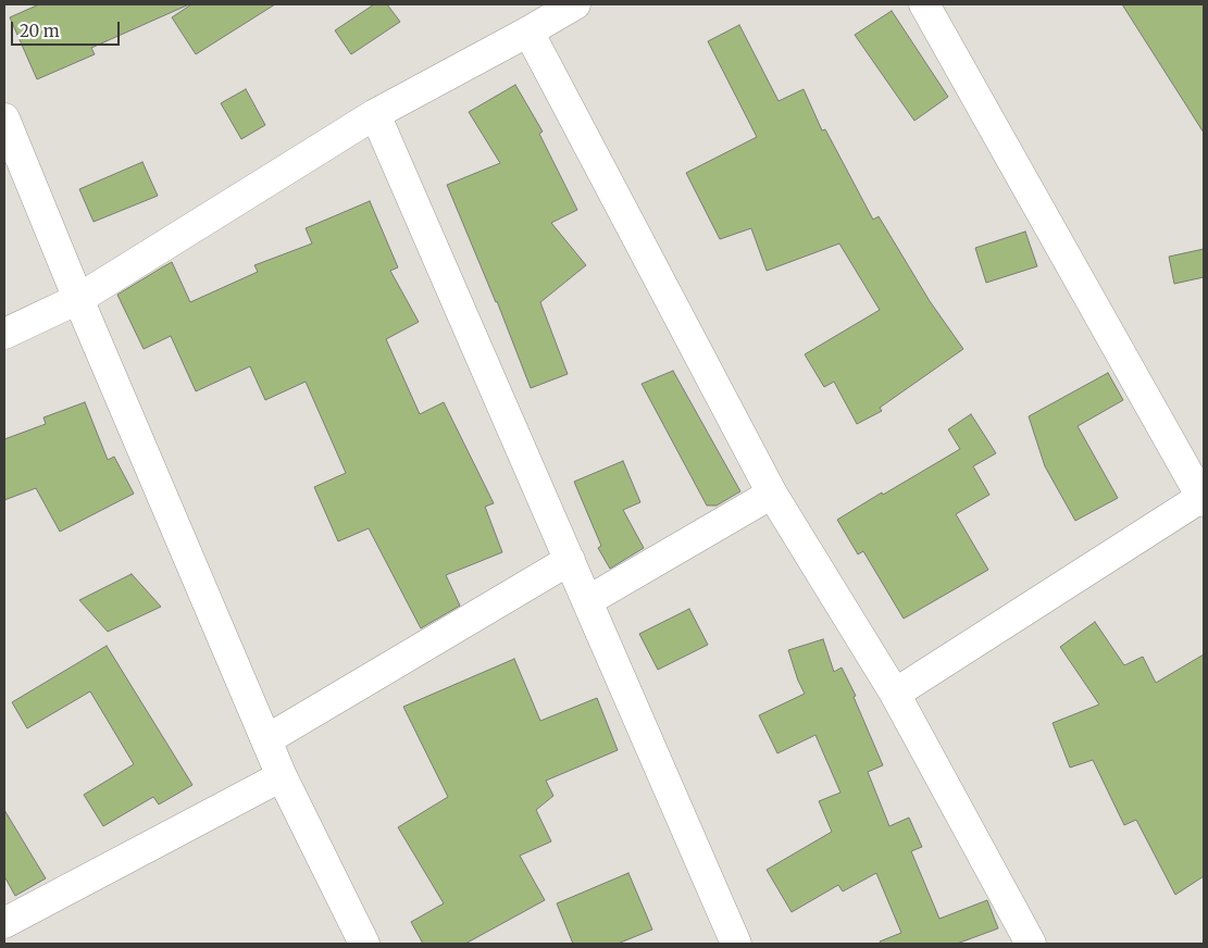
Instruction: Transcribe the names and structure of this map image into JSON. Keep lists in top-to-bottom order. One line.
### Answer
{"scale_bar":"20 m"}
